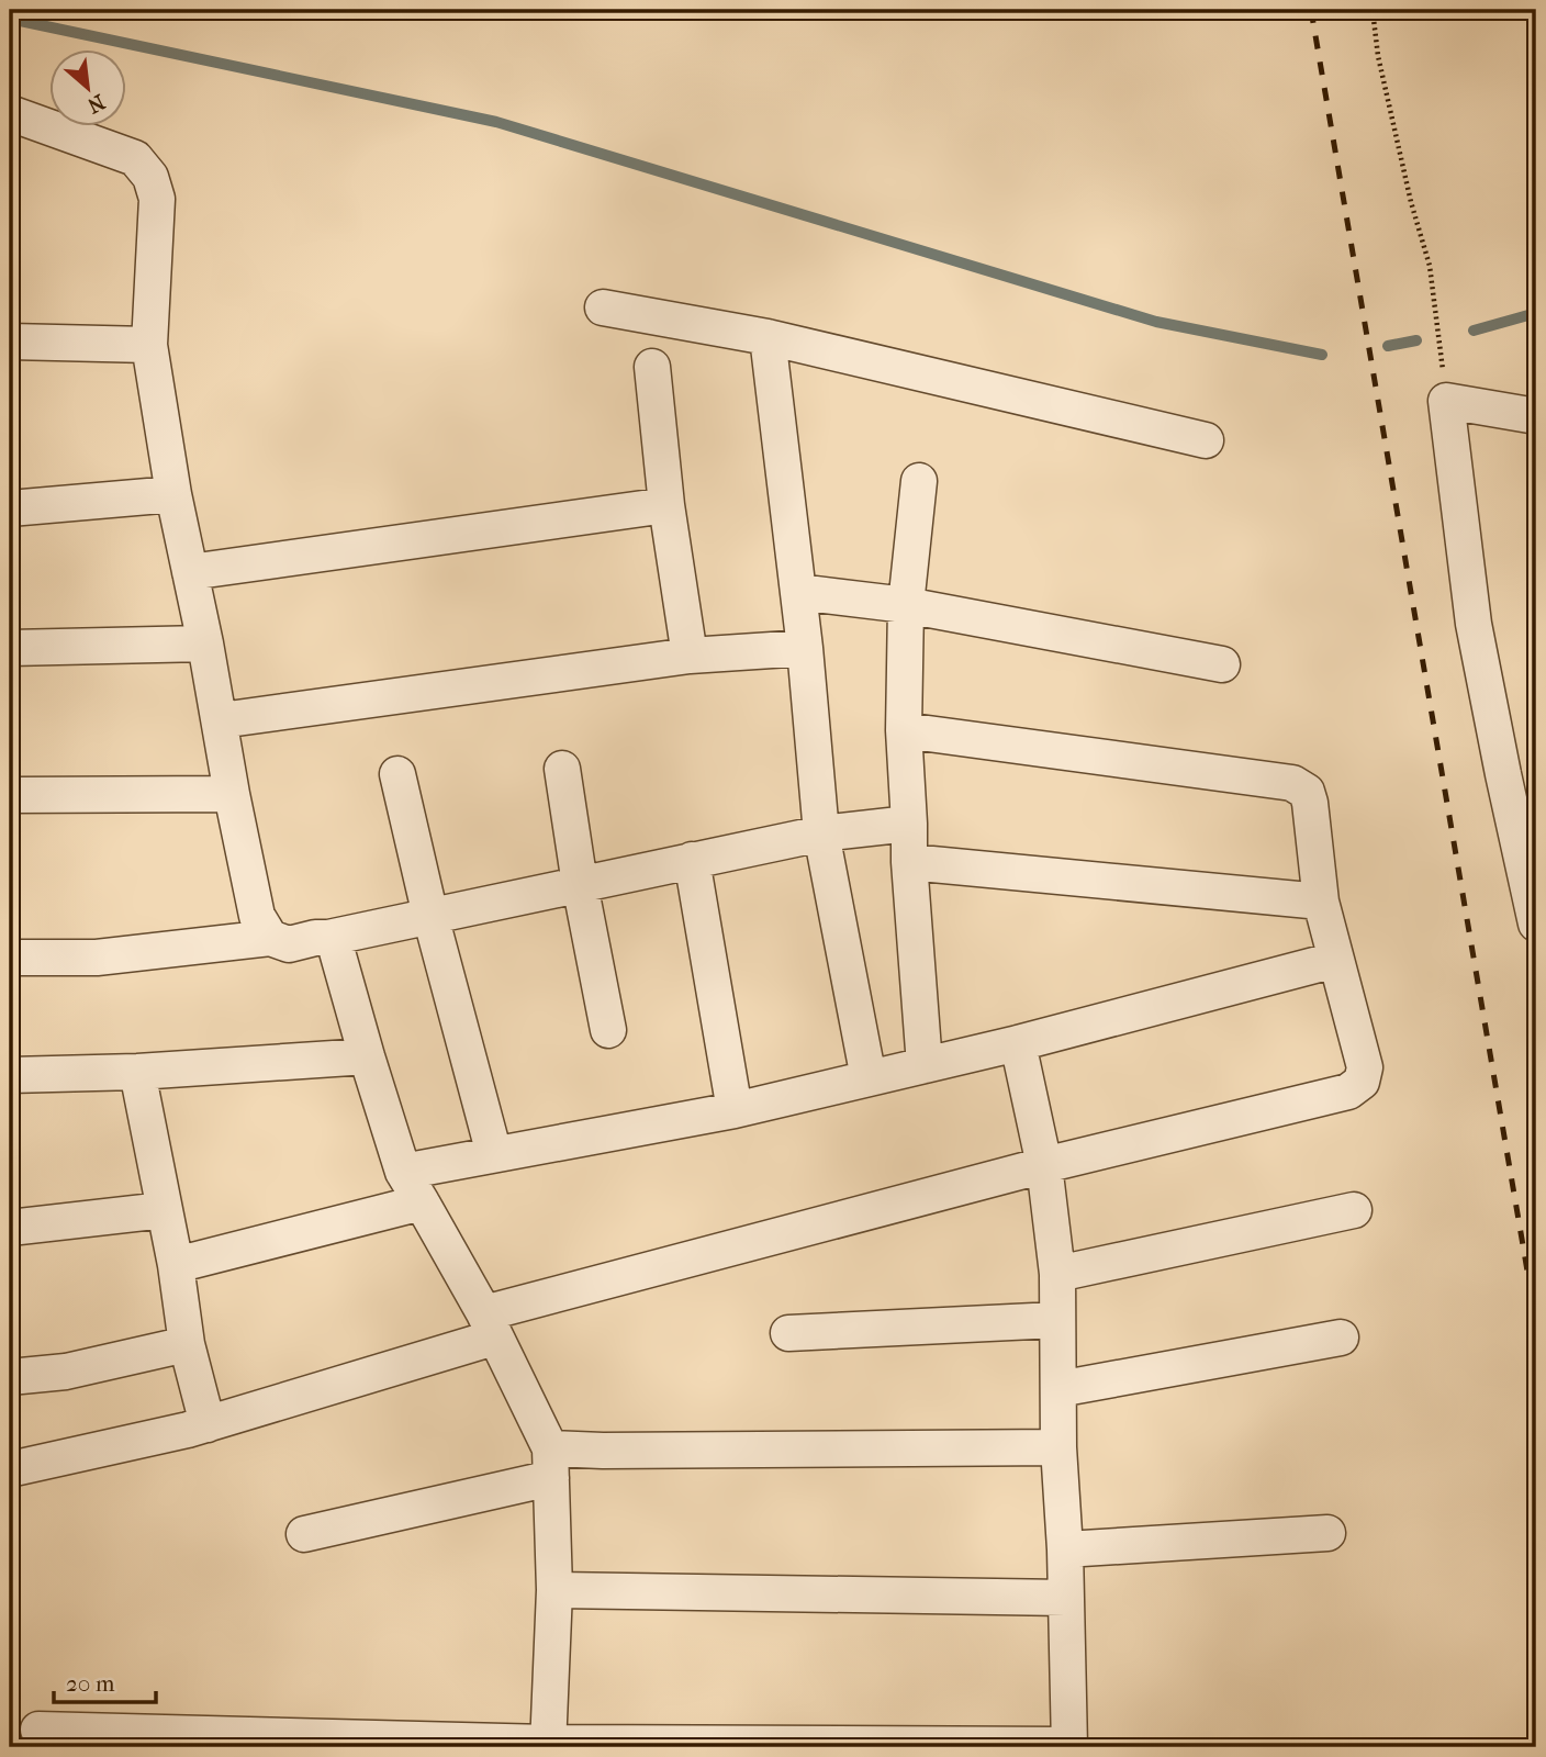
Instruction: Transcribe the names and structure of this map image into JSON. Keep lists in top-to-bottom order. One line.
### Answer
{"scale_bar":"20 m","north":"bottom right"}
